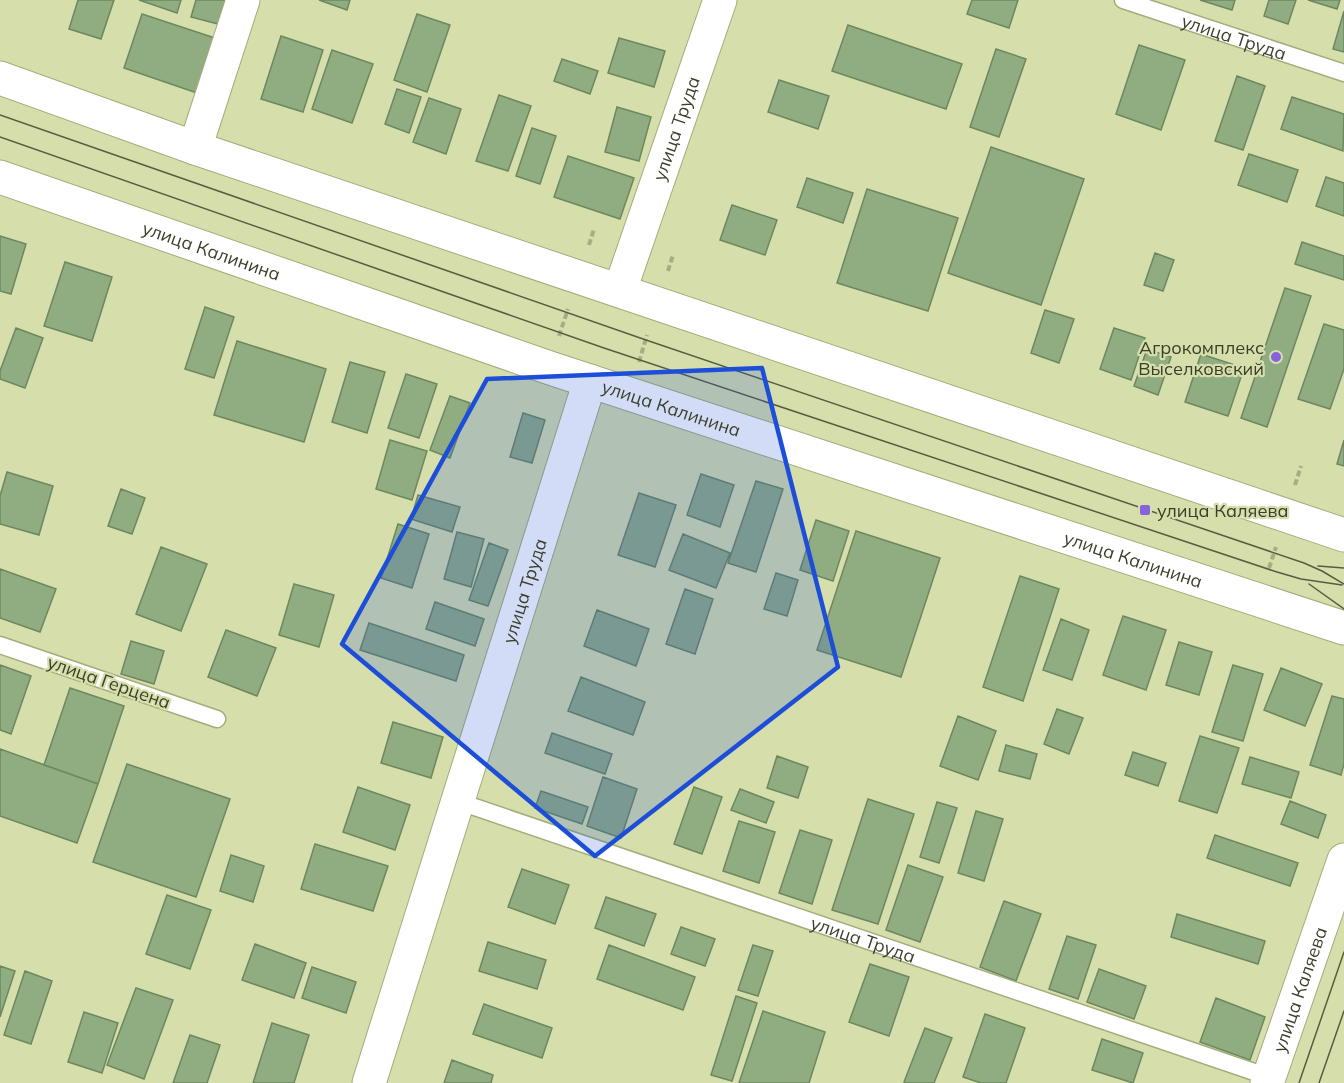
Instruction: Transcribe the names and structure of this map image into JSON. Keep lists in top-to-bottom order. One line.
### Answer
{"streets":{"main road":["улица Труда","улица Калинина","улица Каляева"],"lane":["улица Герцена"]},"crossings":[["улица Труда","улица Калинина"],["улица Труда","улица Каляева"]],"places":{"other":["Агрокомплекс Выселковский"],"transit":["улица Каляева"]}}
